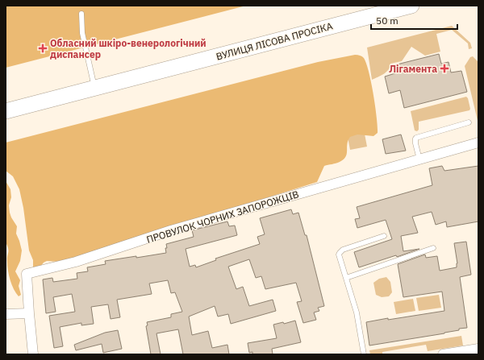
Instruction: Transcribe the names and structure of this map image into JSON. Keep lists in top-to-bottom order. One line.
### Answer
{"streets":{"main road":["ВУЛИЦЯ ЛІСОВА ПРОСІКА"],"street":["ПРОВУЛОК ЧОРНИХ ЗАПОРОЖЦІВ"]},"places":{"health":["Обласний шкіро-венерологічний диспансер","Лігамента"]},"scale_bar":"50 m"}
